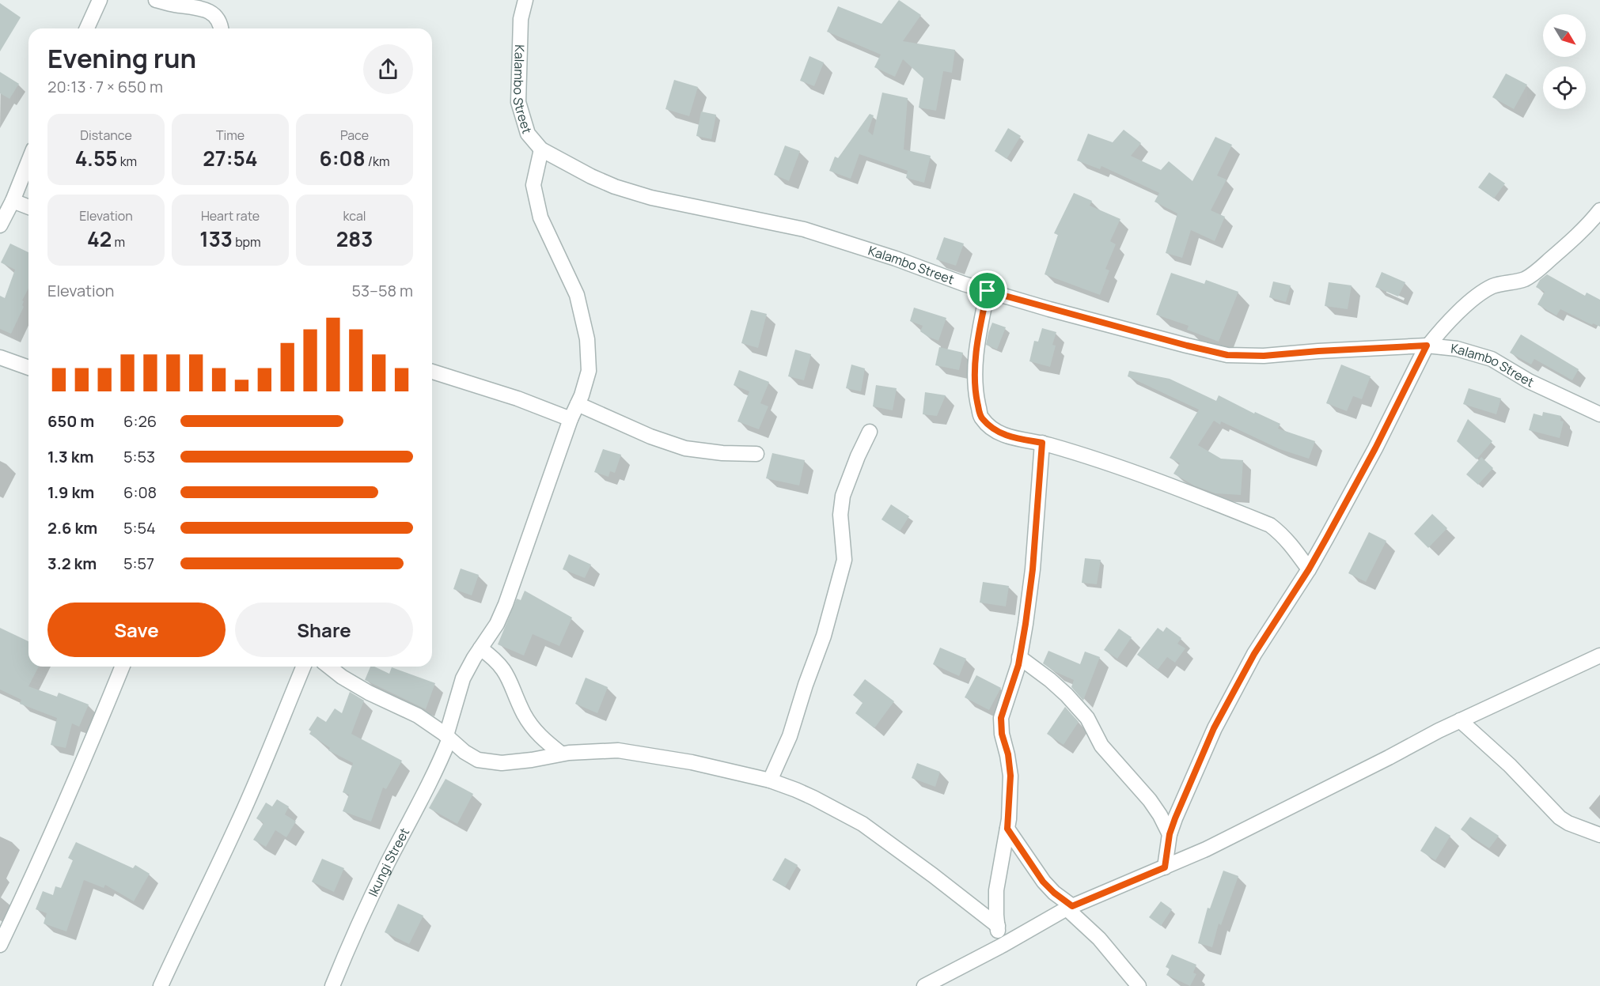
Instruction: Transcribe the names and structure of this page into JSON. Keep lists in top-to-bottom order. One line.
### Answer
{"streets":{"street":["Kalambo Street","Ikungi Street"]},"crossings":[["Kalambo Street","Ikungi Street"]],"north":"bottom right","page":{"heading":["Evening run","20:13 · 7 × 650 m"],"stats":[["Distance","4.55 km"],["Time","27:54"],["Pace","6:08 /km"],["Elevation","42 m"],["Heart rate","133 bpm"],["kcal","283"]],"chart":["Elevation","53–58 m"],"list":[{"name":"650 m","note":"6:26"},{"name":"1.3 km","note":"5:53"},{"name":"1.9 km","note":"6:08"},{"name":"2.6 km","note":"5:54"},{"name":"3.2 km","note":"5:57"}],"buttons":["Save","Share"]}}
